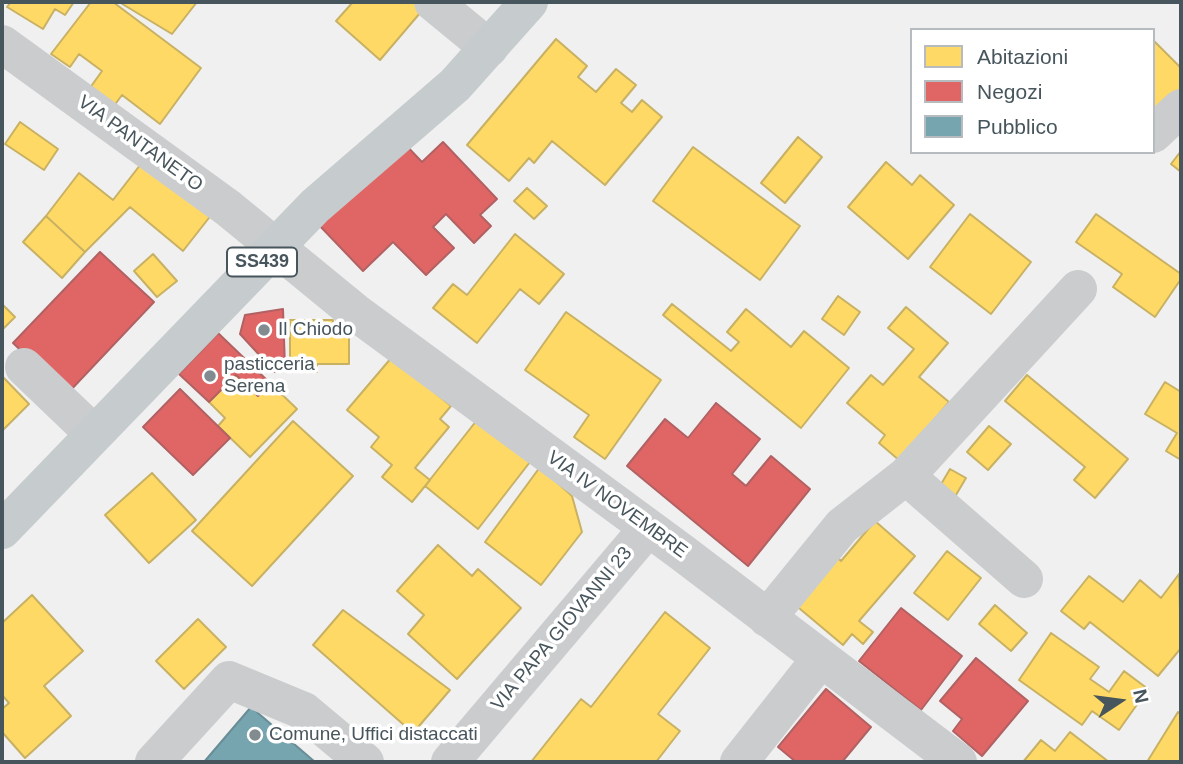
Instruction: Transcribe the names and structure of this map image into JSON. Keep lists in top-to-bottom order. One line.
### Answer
{"streets":{"main road":["SS439"],"street":["VIA PANTANETO","VIA IV NOVEMBRE","VIA PAPA GIOVANNI 23"]},"crossings":[["VIA PANTANETO","SS439"],["VIA PANTANETO","VIA IV NOVEMBRE"],["SS439","VIA IV NOVEMBRE"],["VIA IV NOVEMBRE","VIA PAPA GIOVANNI 23"]],"places":["Il Chiodo","pasticceria Serena","Comune, Uffici distaccati"],"legend":["Abitazioni","Negozi","Pubblico"],"north":"right"}
